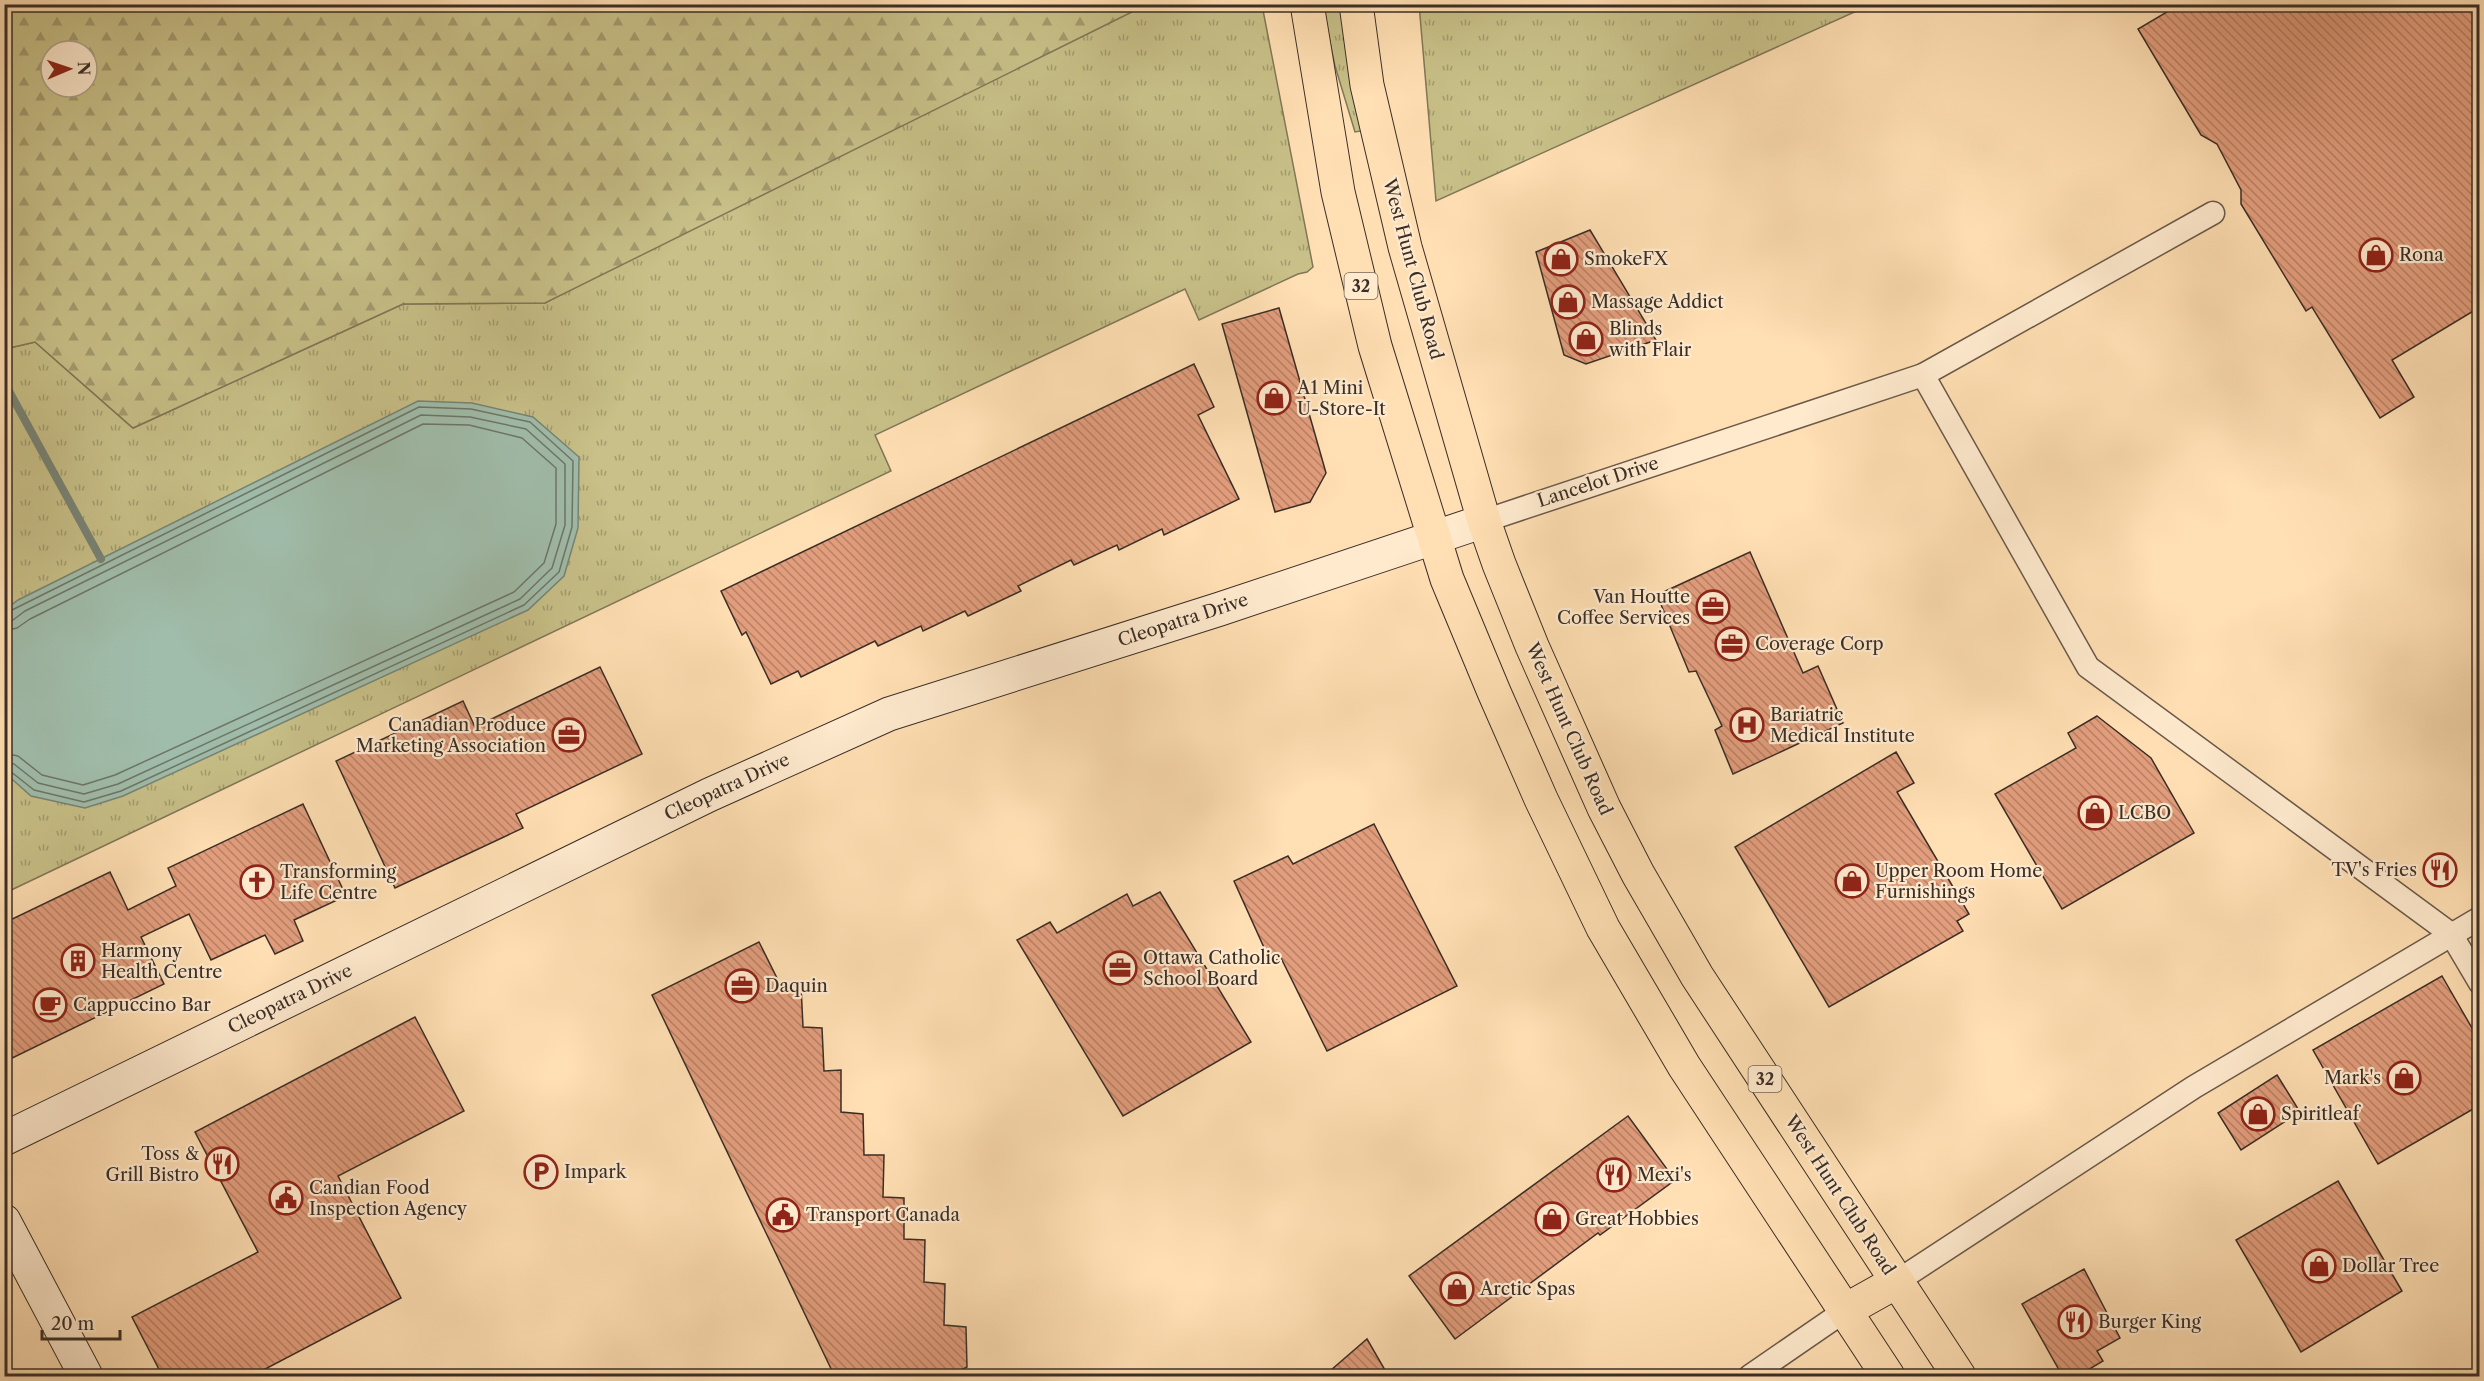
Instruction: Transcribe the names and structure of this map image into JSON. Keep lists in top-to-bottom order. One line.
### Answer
{"streets":{"main road":["West Hunt Club Road","32"],"street":["Lancelot Drive","Cleopatra Drive"]},"crossings":[["West Hunt Club Road","Lancelot Drive"],["West Hunt Club Road","Cleopatra Drive"],["32","Cleopatra Drive"],["Lancelot Drive","Cleopatra Drive"]],"places":{"shop":["Rona","SmokeFX","Massage Addict","Blinds with Flair","A1 Mini U-Store-It","LCBO","Upper Room Home Furnishings","Mark's","Spiritleaf","Great Hobbies","Dollar Tree","Arctic Spas"],"office":["Van Houtte Coffee Services","Coverage Corp","Canadian Produce Marketing Association","Ottawa Catholic School Board","Daquin"],"hospital":["Bariatric Medical Institute"],"restaurant":["TV's Fries","Toss & Grill Bistro","Mexi's","Burger King"],"church":["Transforming Life Centre"],"building":["Harmony Health Centre"],"cafe":["Cappuccino Bar"],"parking":["Impark"],"public building":["Candian Food Inspection Agency","Transport Canada"]},"scale_bar":"20 m","north":"right"}
